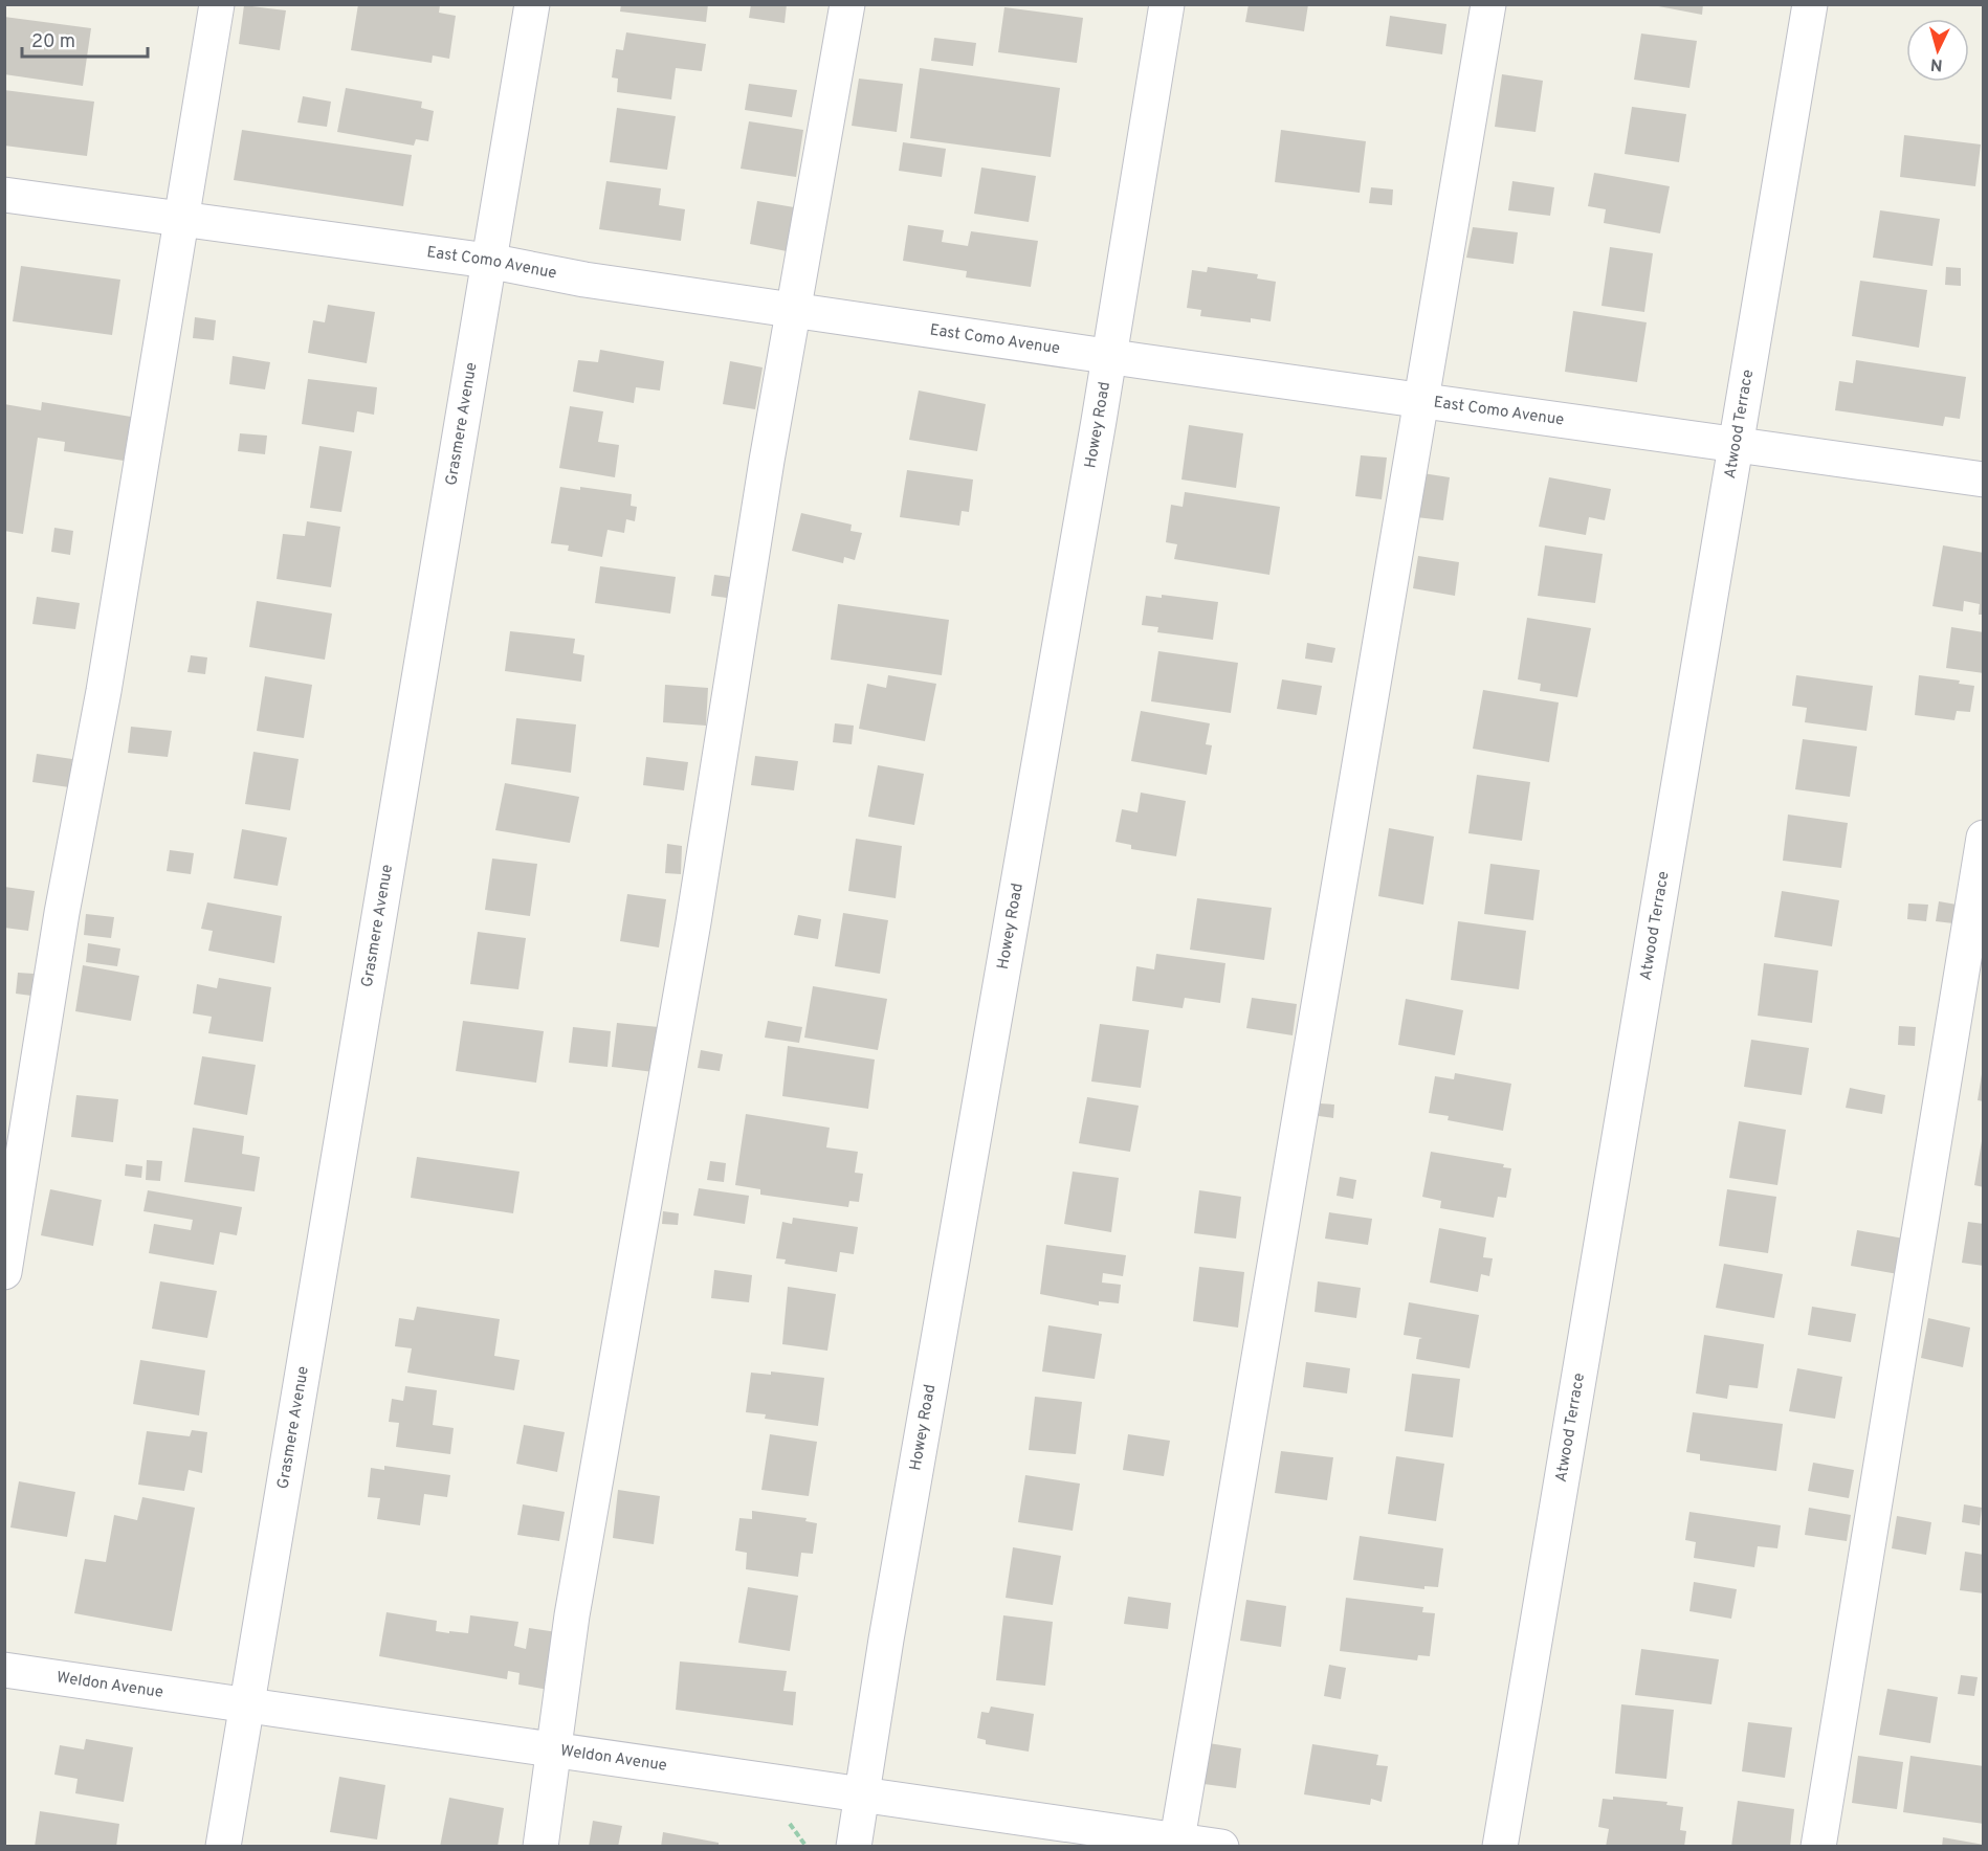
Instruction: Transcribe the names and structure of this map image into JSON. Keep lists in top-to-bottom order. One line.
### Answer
{"streets":{"street":["East Como Avenue","Grasmere Avenue","Howey Road","Atwood Terrace","Weldon Avenue"]},"crossings":[["East Como Avenue","Grasmere Avenue"],["East Como Avenue","Howey Road"],["East Como Avenue","Atwood Terrace"],["Grasmere Avenue","Weldon Avenue"],["Howey Road","Weldon Avenue"]],"scale_bar":"20 m","north":"bottom"}
